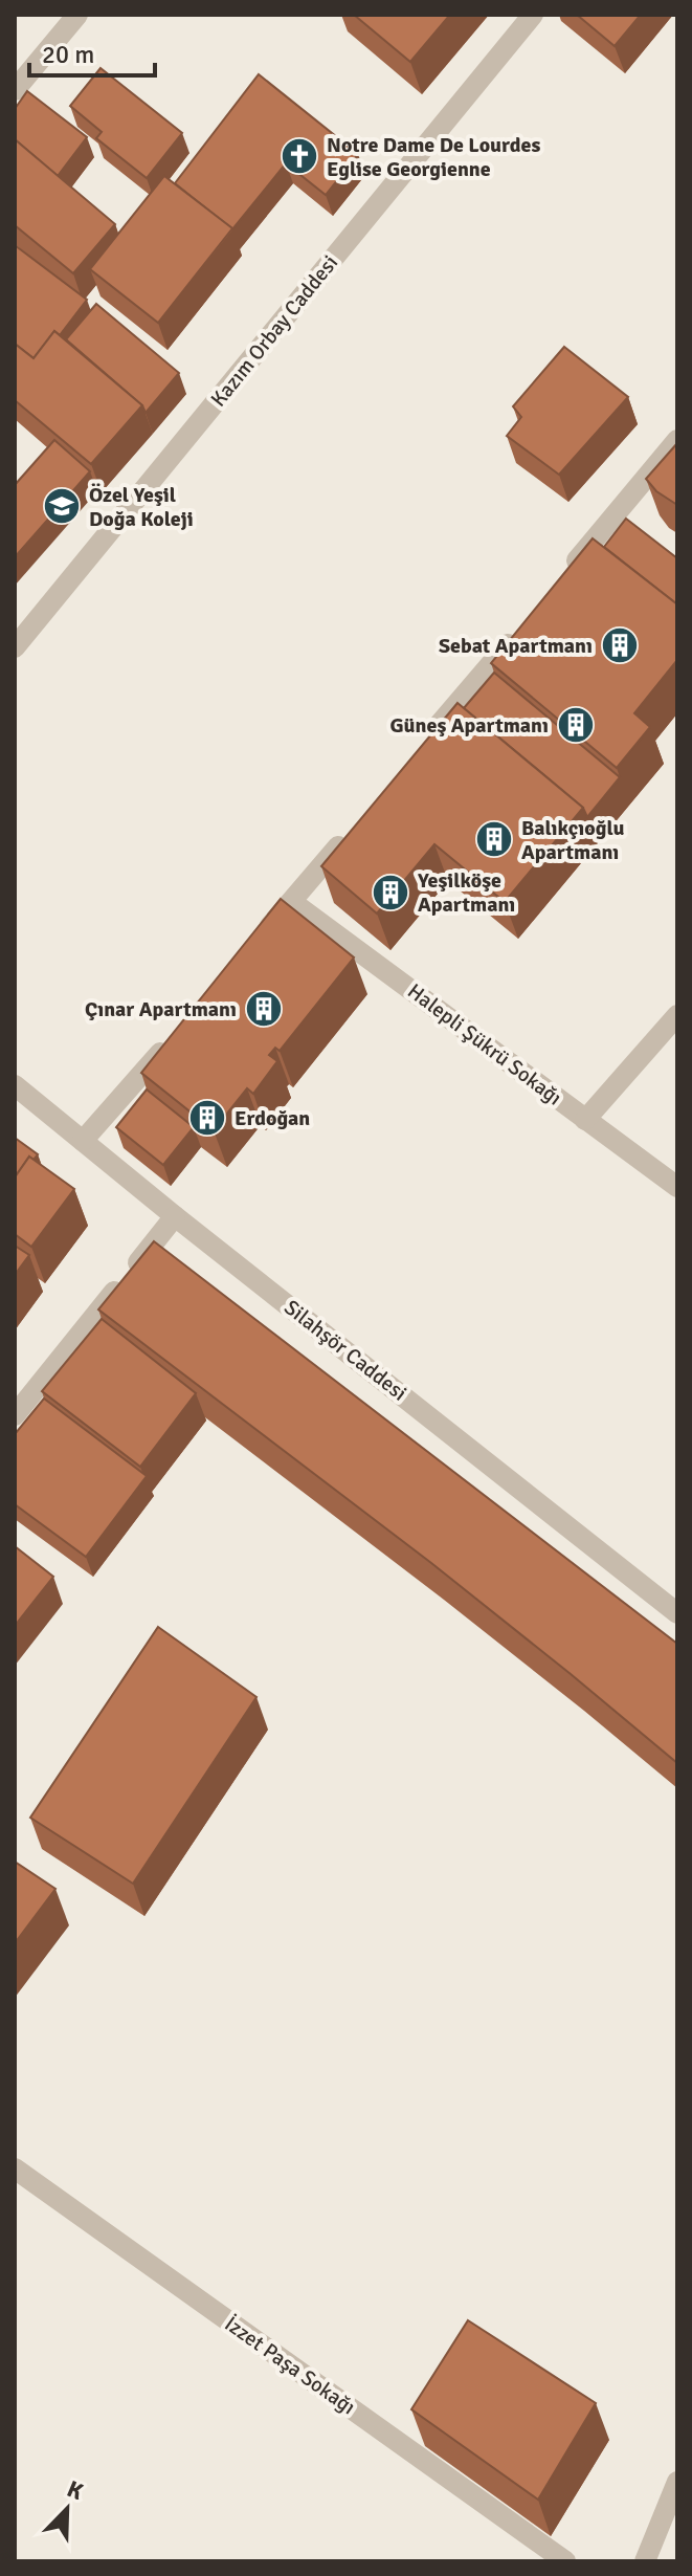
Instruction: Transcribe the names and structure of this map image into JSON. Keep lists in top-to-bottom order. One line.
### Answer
{"streets":{"street":["Kazım Orbay Caddesi","Halepli Şükrü Sokağı","Silahşör Caddesi","İzzet Paşa Sokağı"]},"places":{"church":["Notre Dame De Lourdes Eglise Georgienne"],"school or university":["Özel Yeşil Doğa Koleji"],"building":["Sebat Apartmanı","Güneş Apartmanı","Balıkçıoğlu Apartmanı","Yeşilköşe Apartmanı","Çınar Apartmanı","Erdoğan"]},"scale_bar":"20 m","north":"top right"}
